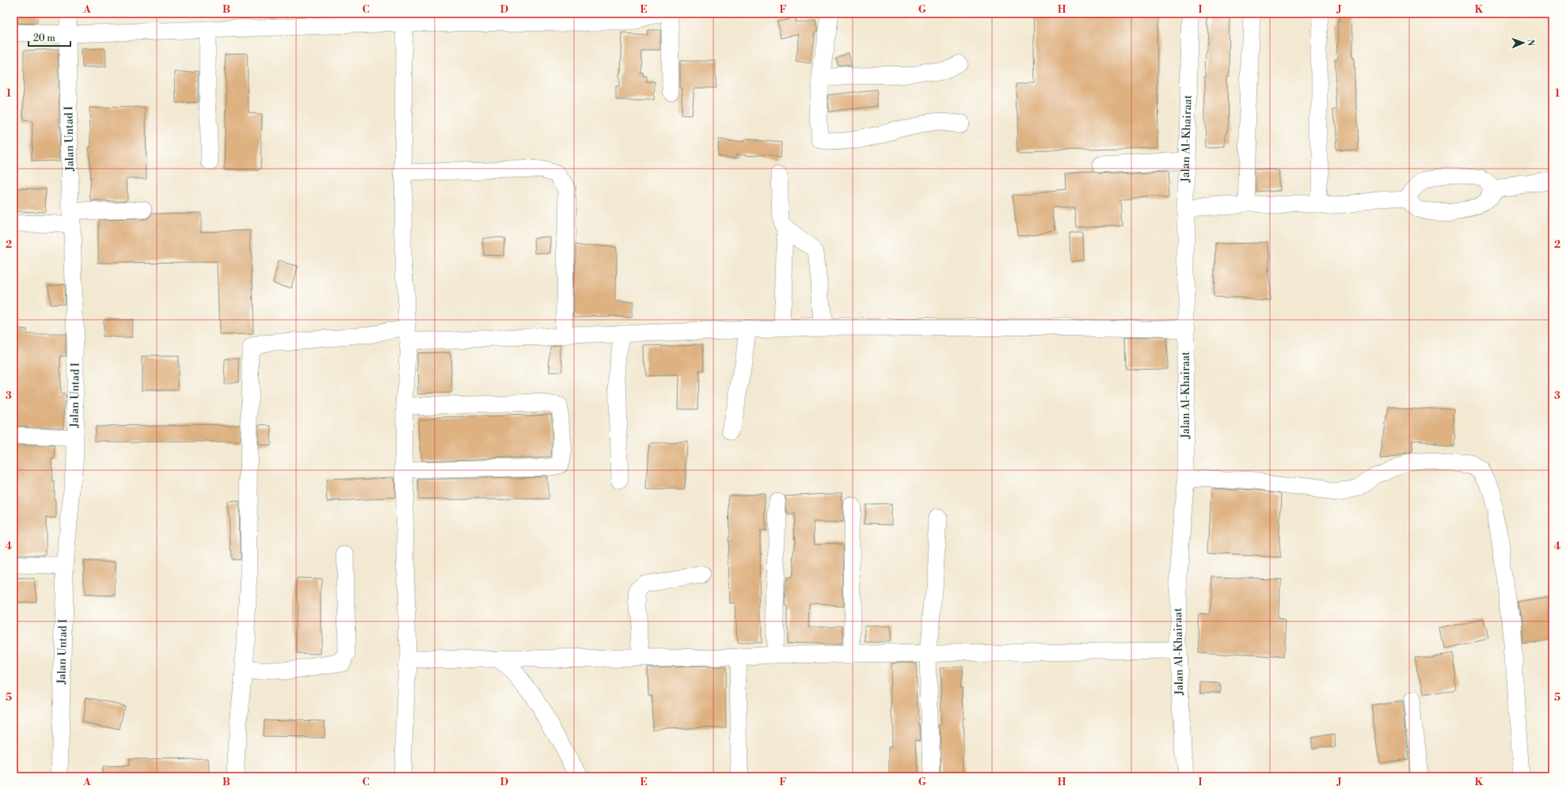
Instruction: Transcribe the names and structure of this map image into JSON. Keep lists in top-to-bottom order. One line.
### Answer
{"streets":{"street":["Jalan Untad I","Jalan Al-Khairaat"]},"scale_bar":"20 m","north":"right","grid":{"columns":["A","B","C","D","E","F","G","H","I","J","K"],"rows":["1","2","3","4","5"]}}
